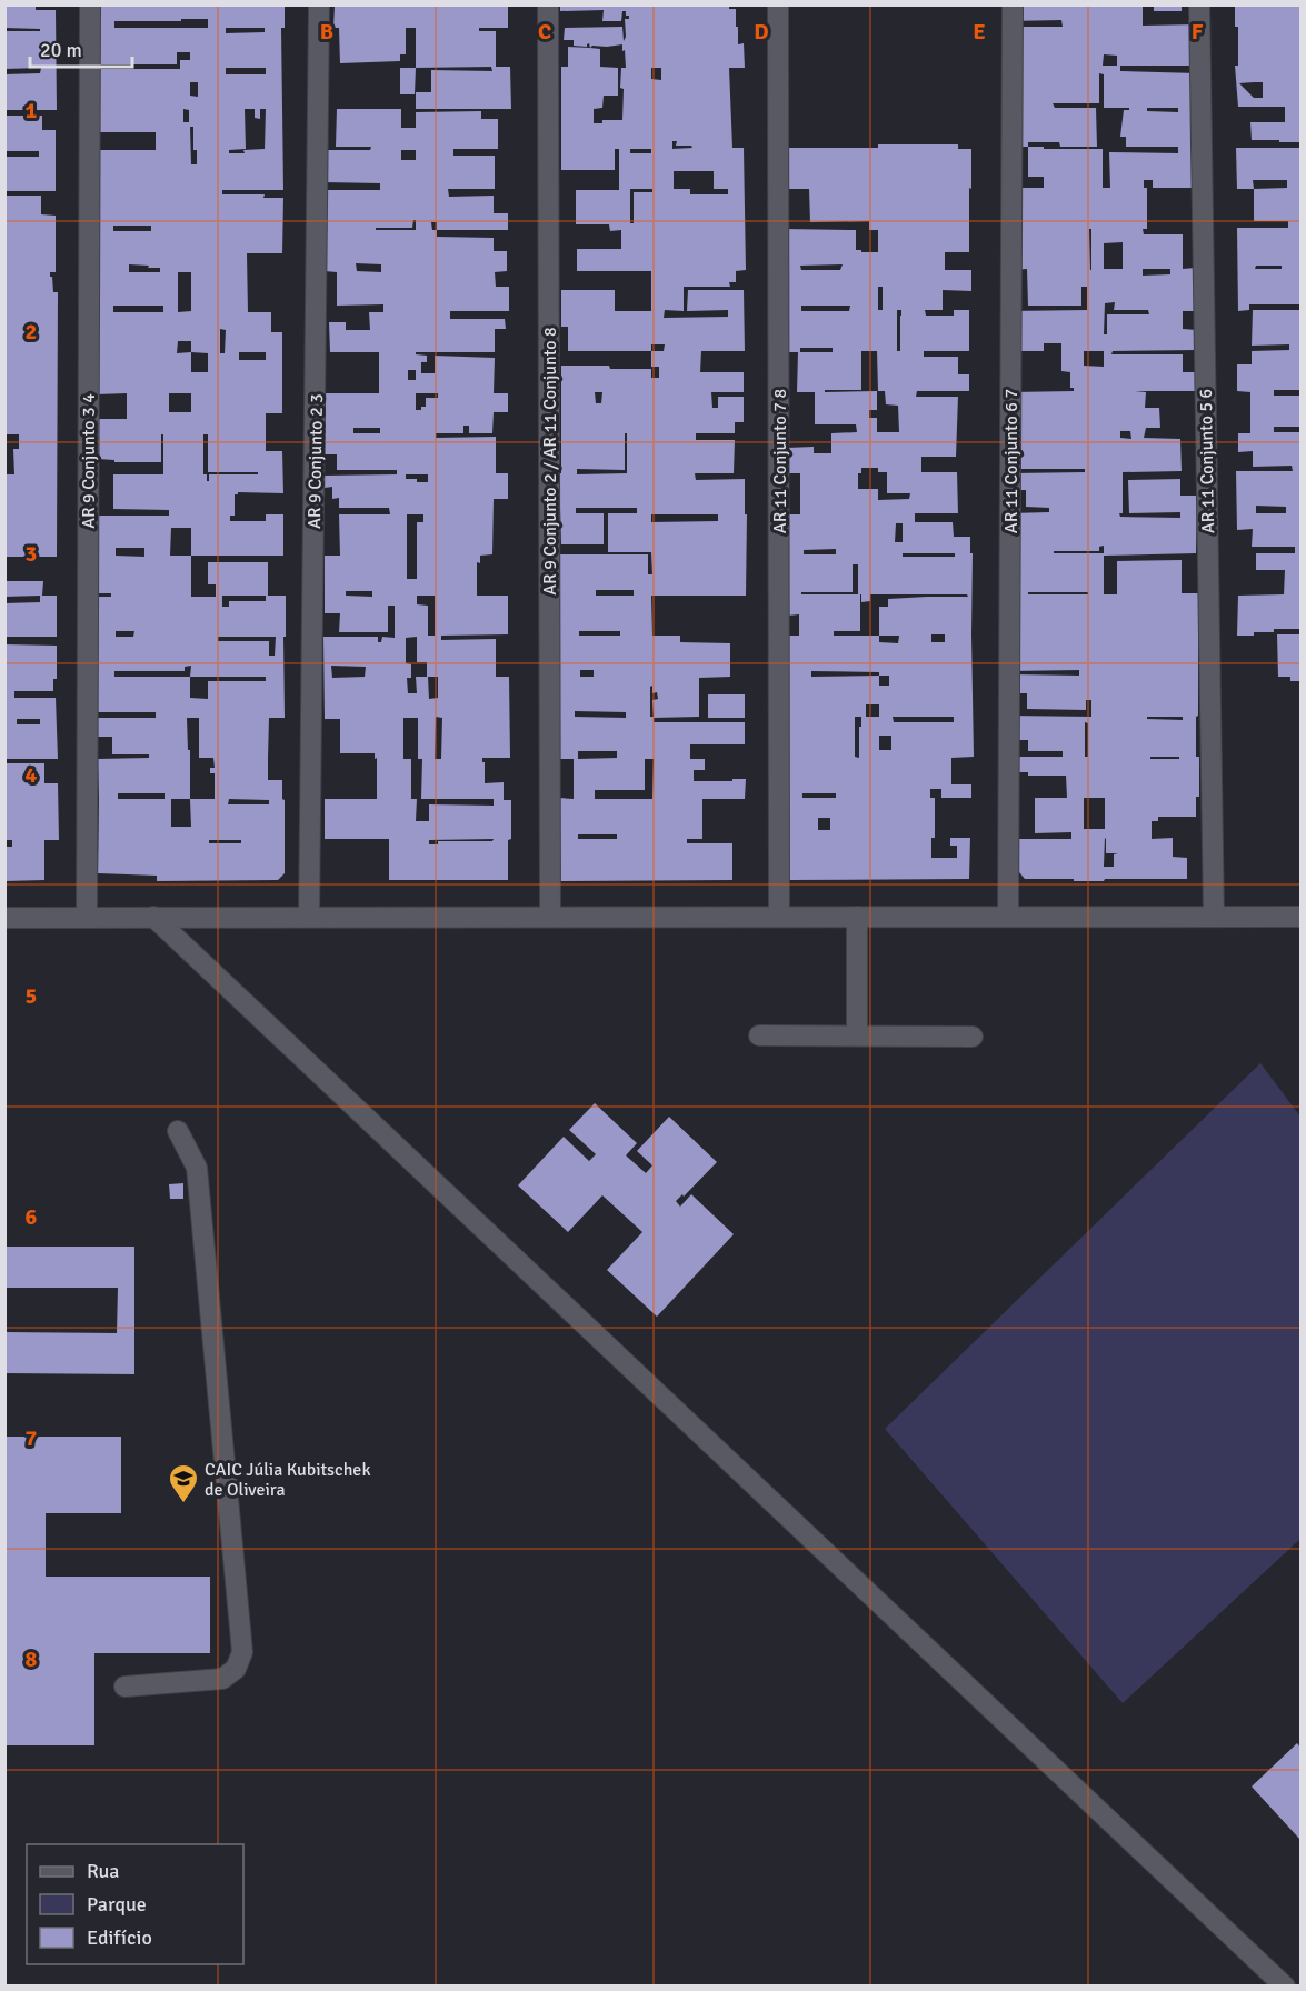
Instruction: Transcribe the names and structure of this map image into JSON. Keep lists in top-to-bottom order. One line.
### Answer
{"streets":{"street":["AR 9 Conjunto 3 4","AR 9 Conjunto 2 3","AR 9 Conjunto 2 / AR 11 Conjunto 8","AR 11 Conjunto 7 8","AR 11 Conjunto 6 7","AR 11 Conjunto 5 6"]},"places":{"school or university":["CAIC Júlia Kubitschek de Oliveira"]},"legend":["Rua","Parque","Edifício"],"scale_bar":"20 m","grid":{"columns":["B","C","D","E","F"],"rows":["1","2","3","4","5","6","7","8"]}}
